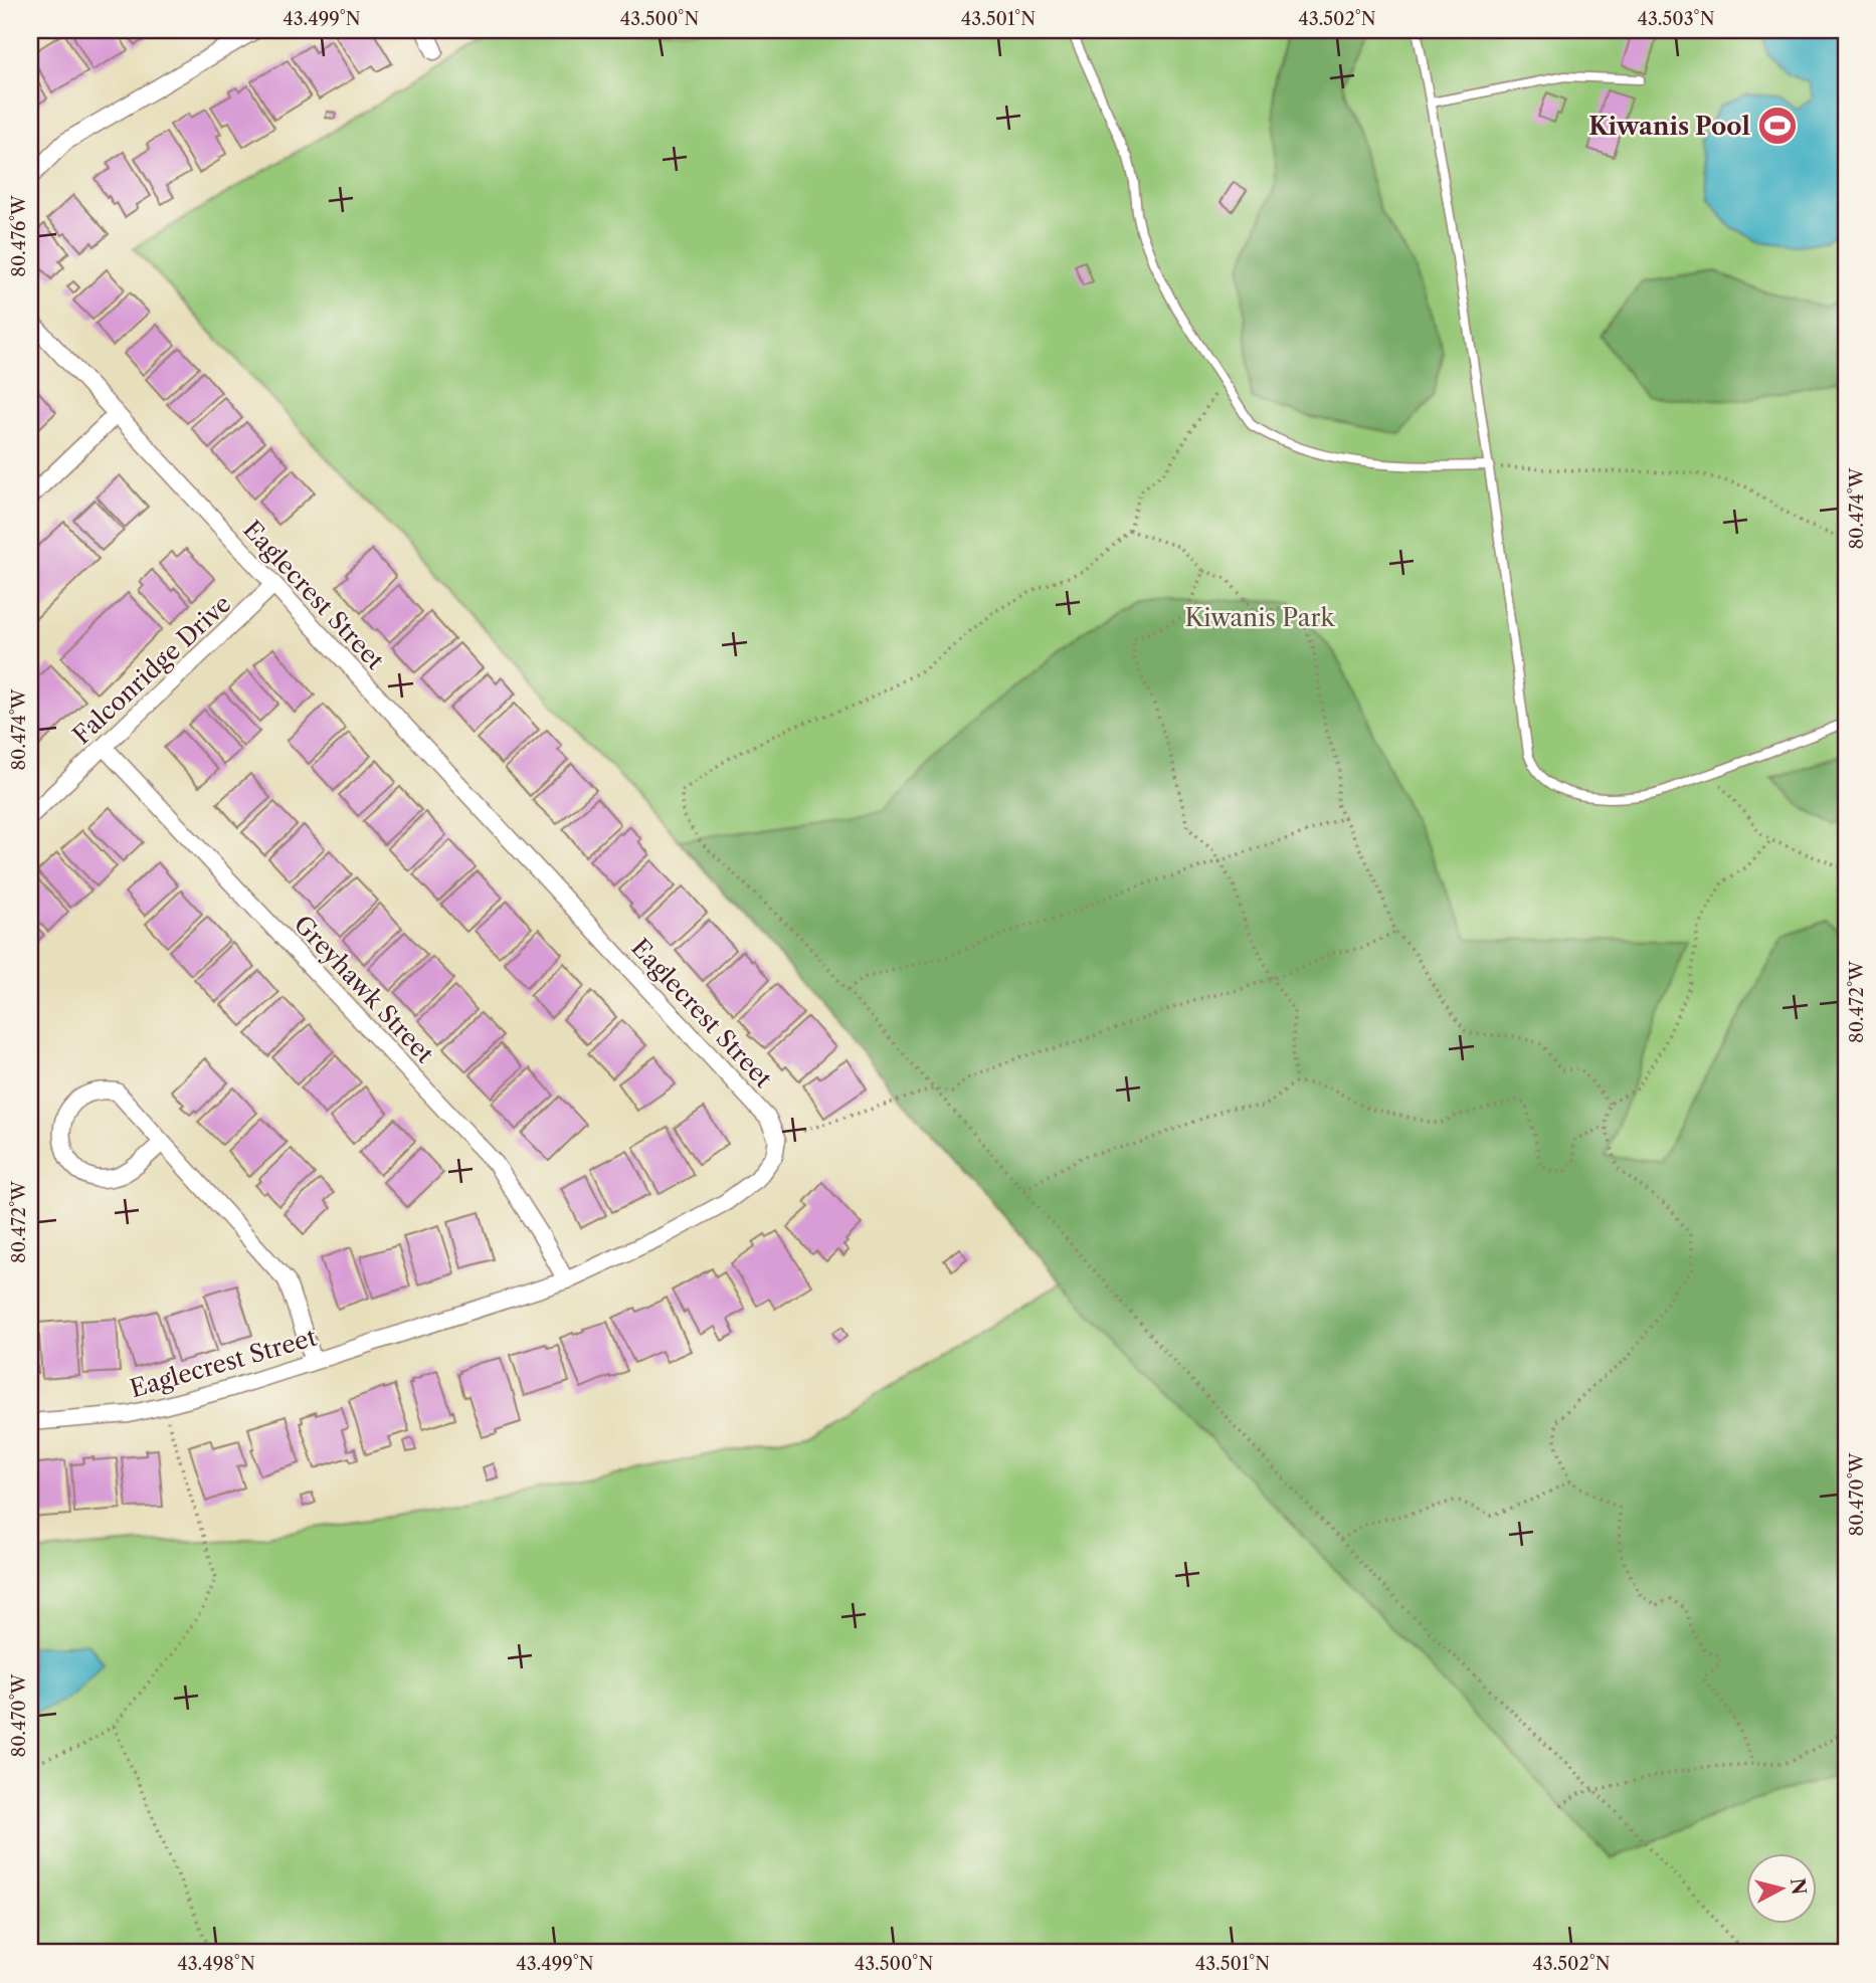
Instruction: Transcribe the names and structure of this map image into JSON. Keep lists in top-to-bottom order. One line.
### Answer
{"streets":{"street":["Eaglecrest Street","Falconridge Drive","Greyhawk Street"]},"crossings":[["Eaglecrest Street","Falconridge Drive"],["Eaglecrest Street","Greyhawk Street"],["Falconridge Drive","Greyhawk Street"]],"parks":["Kiwanis Park"],"places":{"sports":["Kiwanis Pool"]},"north":"right","coordinates":["43.499°N","43.500°N","43.501°N","43.502°N","43.503°N","80.476°W","80.474°W","80.472°W","80.470°W","43.498°N"]}
